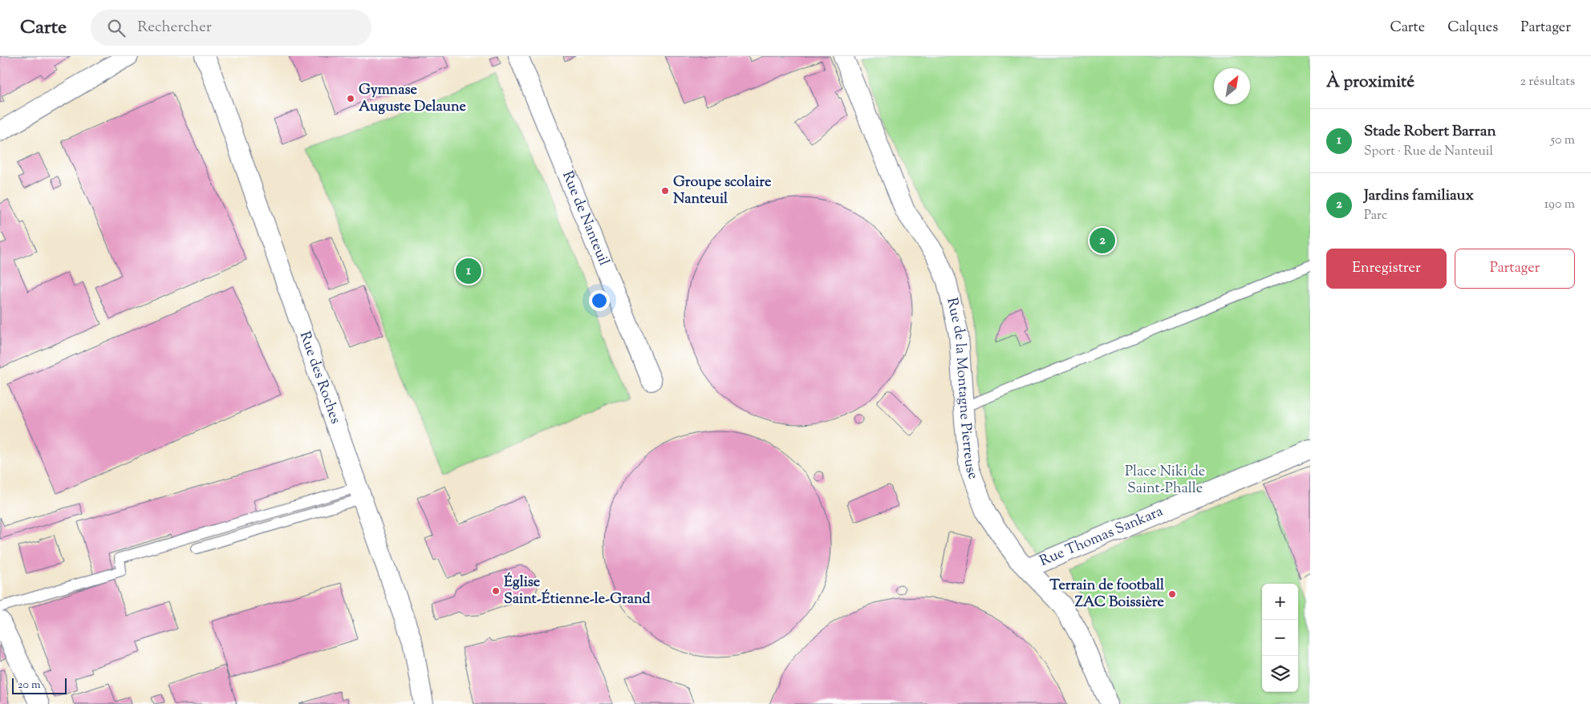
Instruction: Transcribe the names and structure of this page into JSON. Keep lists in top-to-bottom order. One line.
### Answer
{"streets":{"street":["Rue de Nanteuil","Rue des Roches","Rue de la Montagne Pierreuse","Rue Thomas Sankara"]},"crossings":[["Rue de la Montagne Pierreuse","Rue Thomas Sankara"]],"parks":["Place Niki de Saint-Phalle"],"places":["Gymnase Auguste Delaune","Groupe scolaire Nanteuil","Église Saint-Étienne-le-Grand","Terrain de football ZAC Boissière"],"scale_bar":"20 m","north":"top right","page":{"header":"Carte","search":"Rechercher","nav":["Carte","Calques","Partager"],"heading":["À proximité","2 résultats"],"list":[{"mark":"1","name":"Stade Robert Barran","note":"Sport · Rue de Nanteuil","value":"50 m"},{"mark":"2","name":"Jardins familiaux","note":"Parc","value":"190 m"}],"pins":["2","1"],"buttons":["Enregistrer","Partager"],"map_buttons":["+","−"],"scale":"20 m"}}
